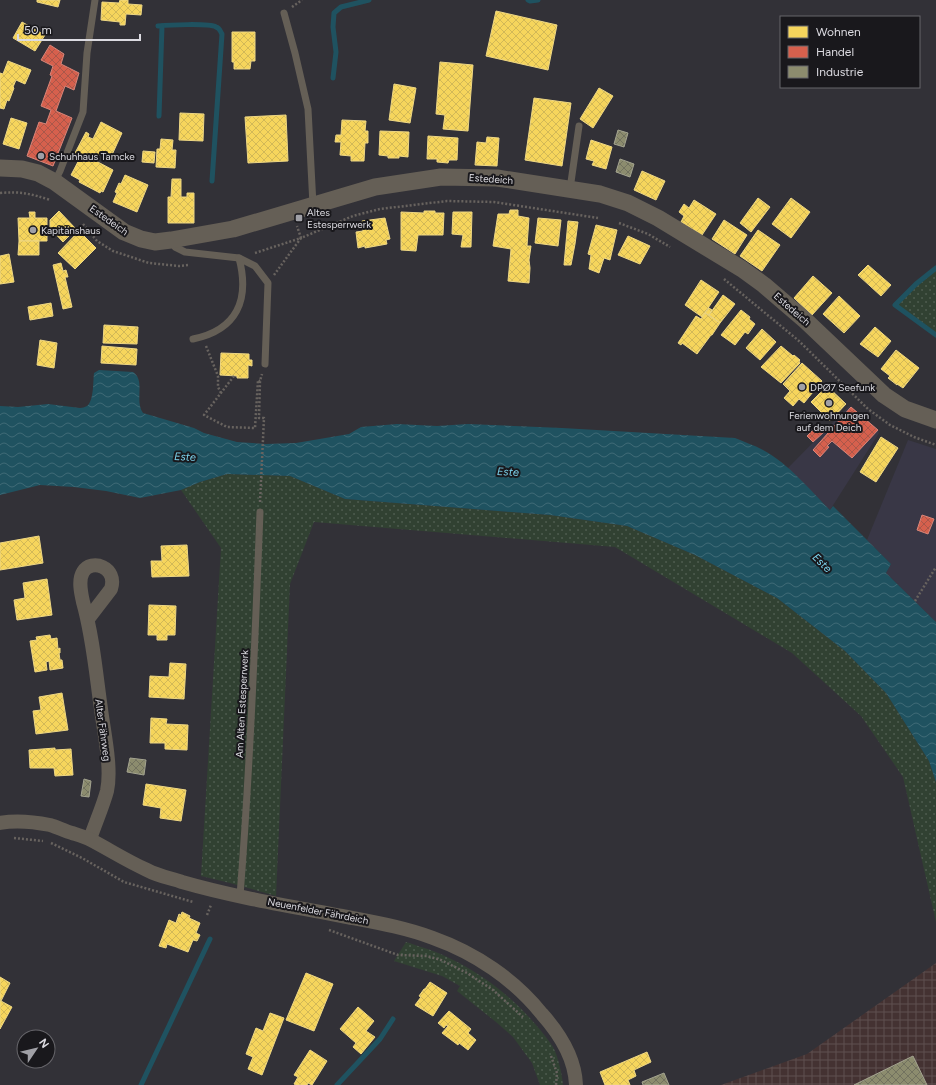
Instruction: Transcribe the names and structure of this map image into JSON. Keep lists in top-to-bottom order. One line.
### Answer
{"streets":{"street":["Estedeich","Alter Fährweg","Neuenfelder Fährdeich"],"lane":["Am Alten Estesperrwerk"]},"crossings":[["Am Alten Estesperrwerk","Neuenfelder Fährdeich"],["Alter Fährweg","Neuenfelder Fährdeich"]],"water":["Este"],"places":{"other":["Schuhhaus Tamcke","Kapitänshaus","DPØ7 Seefunk","Ferienwohnungen auf dem Deich"],"transit":["Altes Estesperrwerk"]},"legend":["Wohnen","Handel","Industrie"],"scale_bar":"50 m","north":"top right"}
